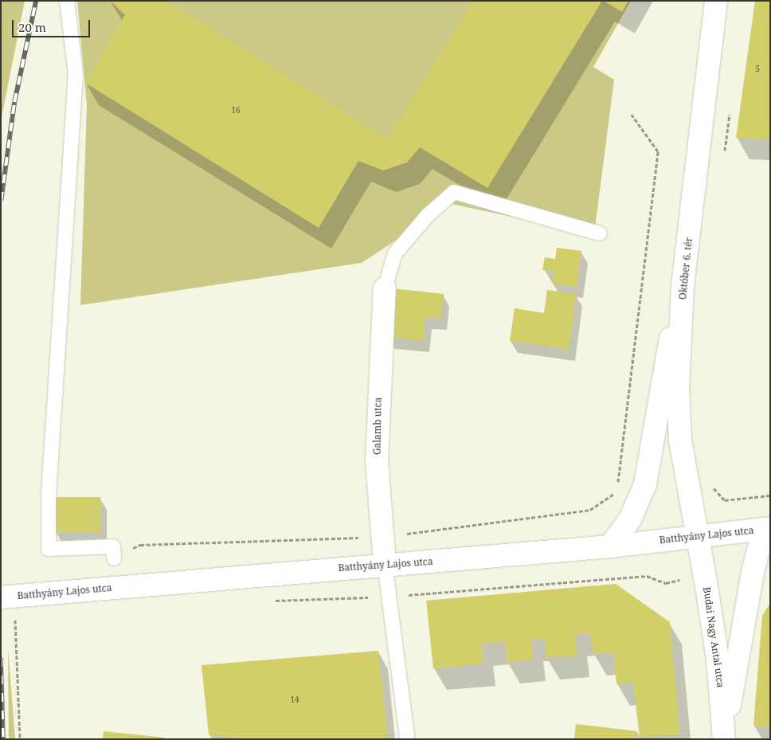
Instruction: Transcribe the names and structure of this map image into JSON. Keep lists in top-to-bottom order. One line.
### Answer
{"streets":{"street":["Október 6. tér","Galamb utca","Batthyány Lajos utca","Budai Nagy Antal utca"]},"crossings":[["Október 6. tér","Batthyány Lajos utca"],["Október 6. tér","Budai Nagy Antal utca"],["Galamb utca","Batthyány Lajos utca"],["Batthyány Lajos utca","Budai Nagy Antal utca"]],"house_numbers":["5","16","14"],"scale_bar":"20 m"}
